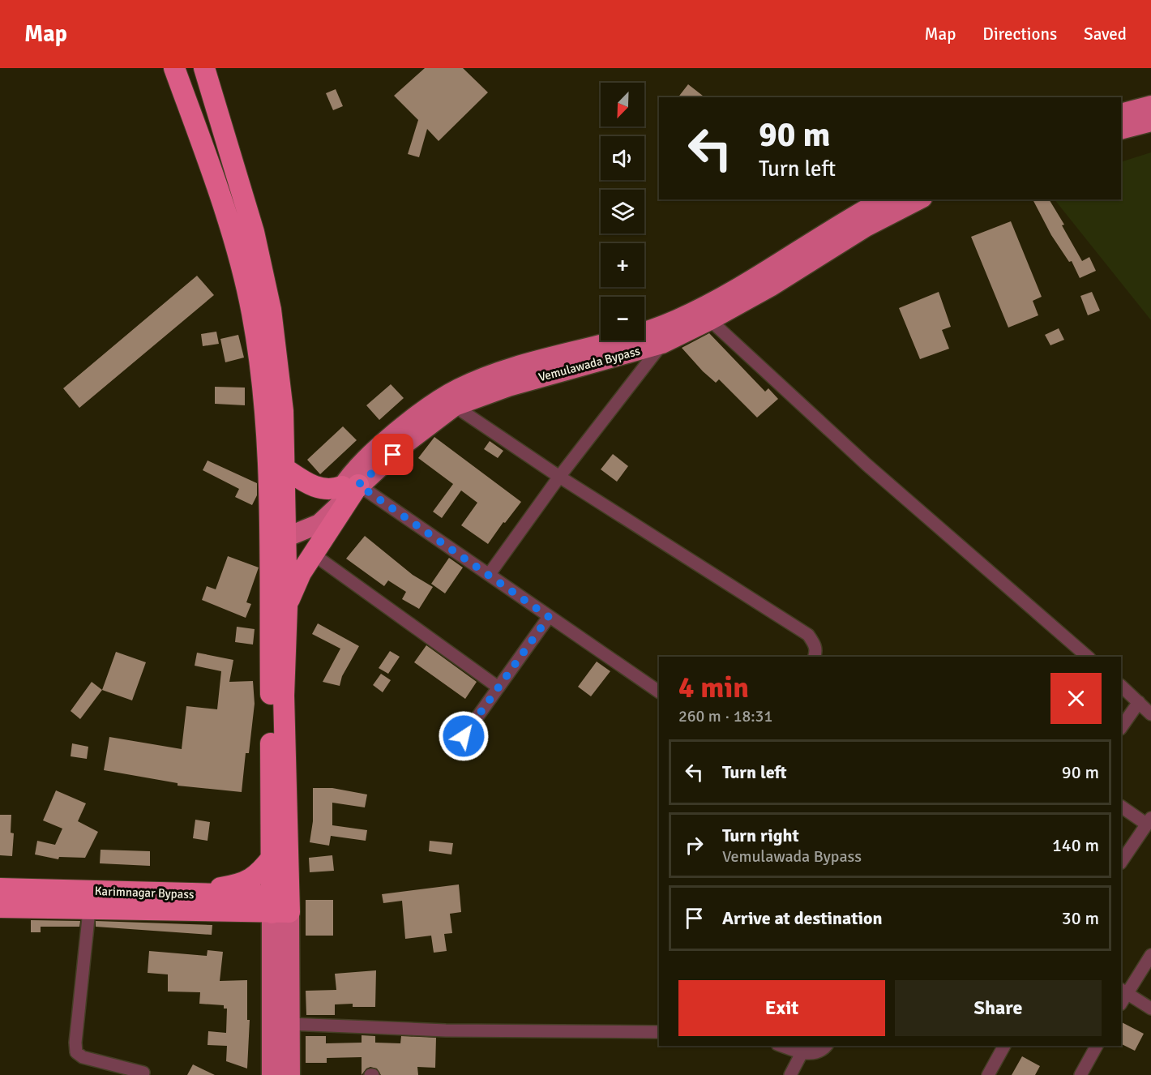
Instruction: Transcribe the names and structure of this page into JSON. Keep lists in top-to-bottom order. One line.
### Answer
{"streets":{"highway":["Karimnagar Bypass"],"main road":["Vemulawada Bypass"]},"north":"bottom left","page":{"header":"Map","nav":["Map","Directions","Saved"],"map_buttons":["+","−"],"turn":["90 m","Turn left"],"heading":["4 min","260 m · 18:31"],"list":[{"name":"Turn left","value":"90 m"},{"name":"Turn right","note":"Vemulawada Bypass","value":"140 m"},{"name":"Arrive at destination","value":"30 m"}],"buttons":["Exit","Share"]}}
